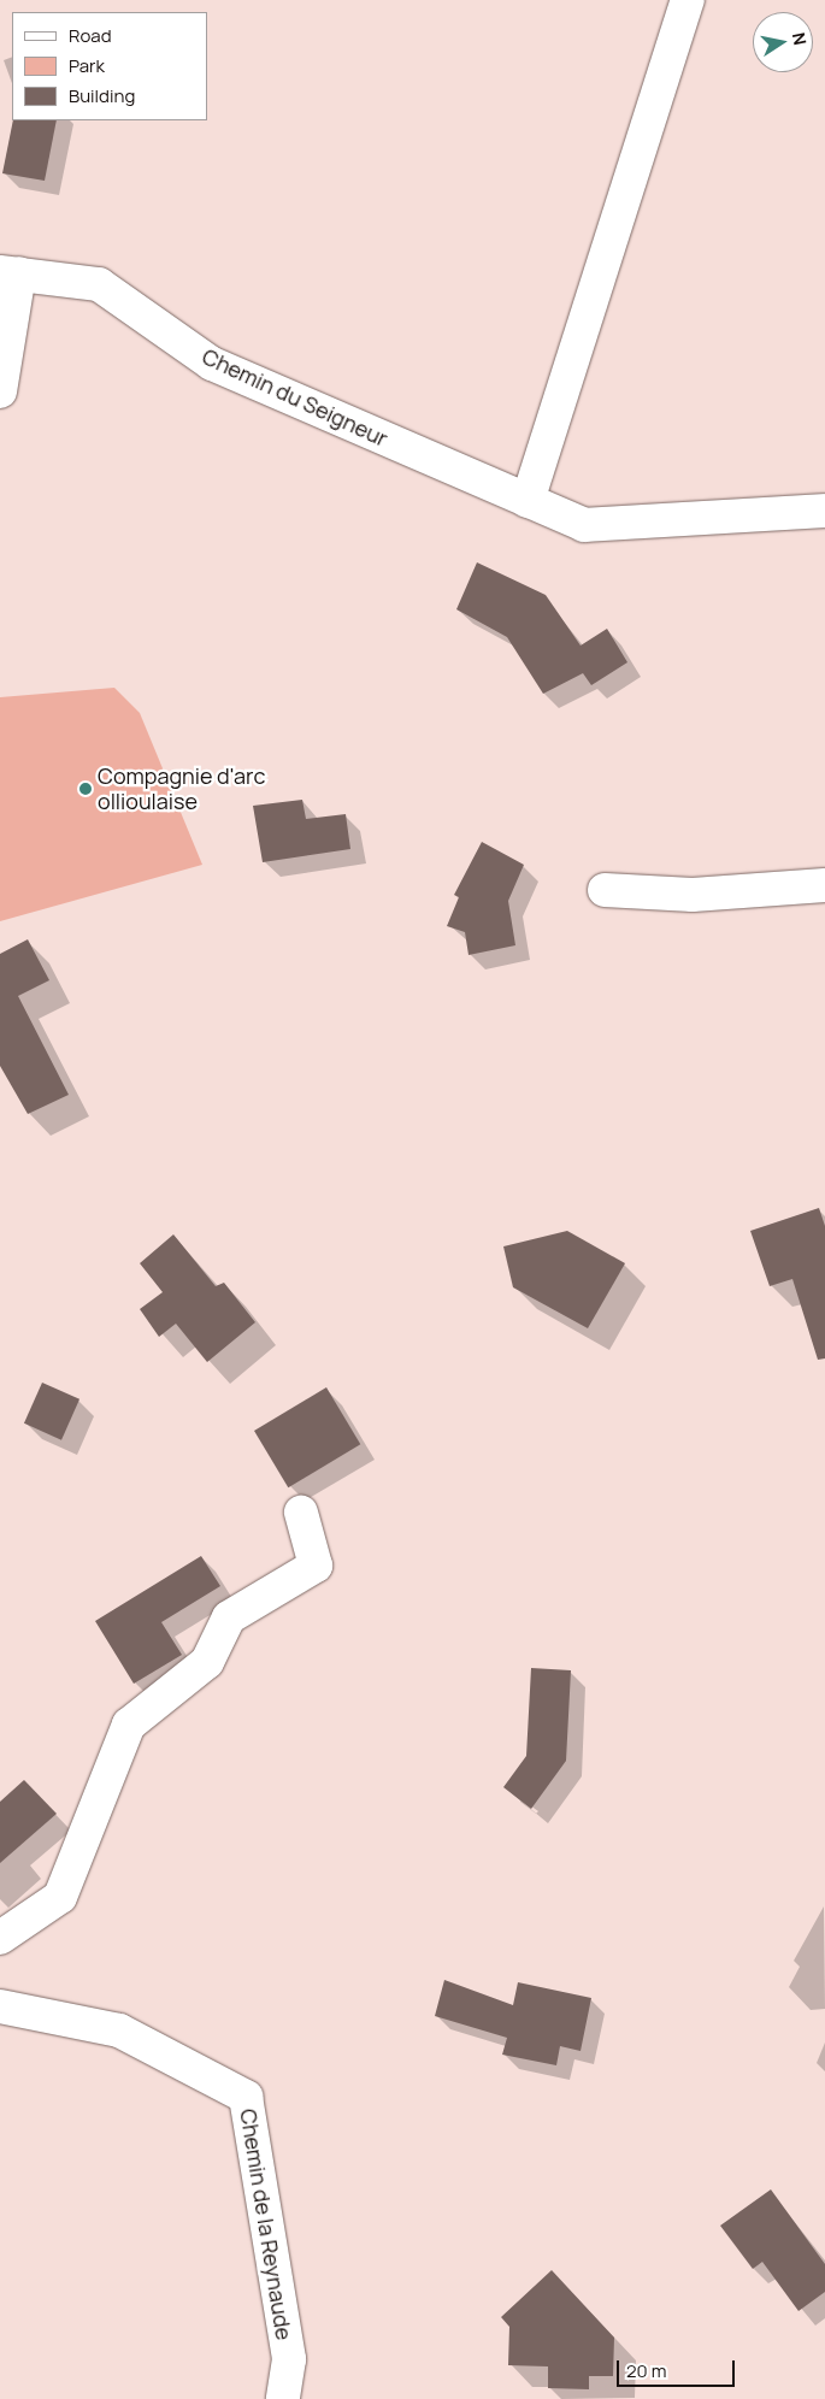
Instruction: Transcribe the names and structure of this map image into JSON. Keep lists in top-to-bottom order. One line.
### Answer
{"streets":{"street":["Chemin du Seigneur","Chemin de la Reynaude"]},"places":["Compagnie d'arc ollioulaise"],"legend":["Road","Park","Building"],"scale_bar":"20 m","north":"right"}
